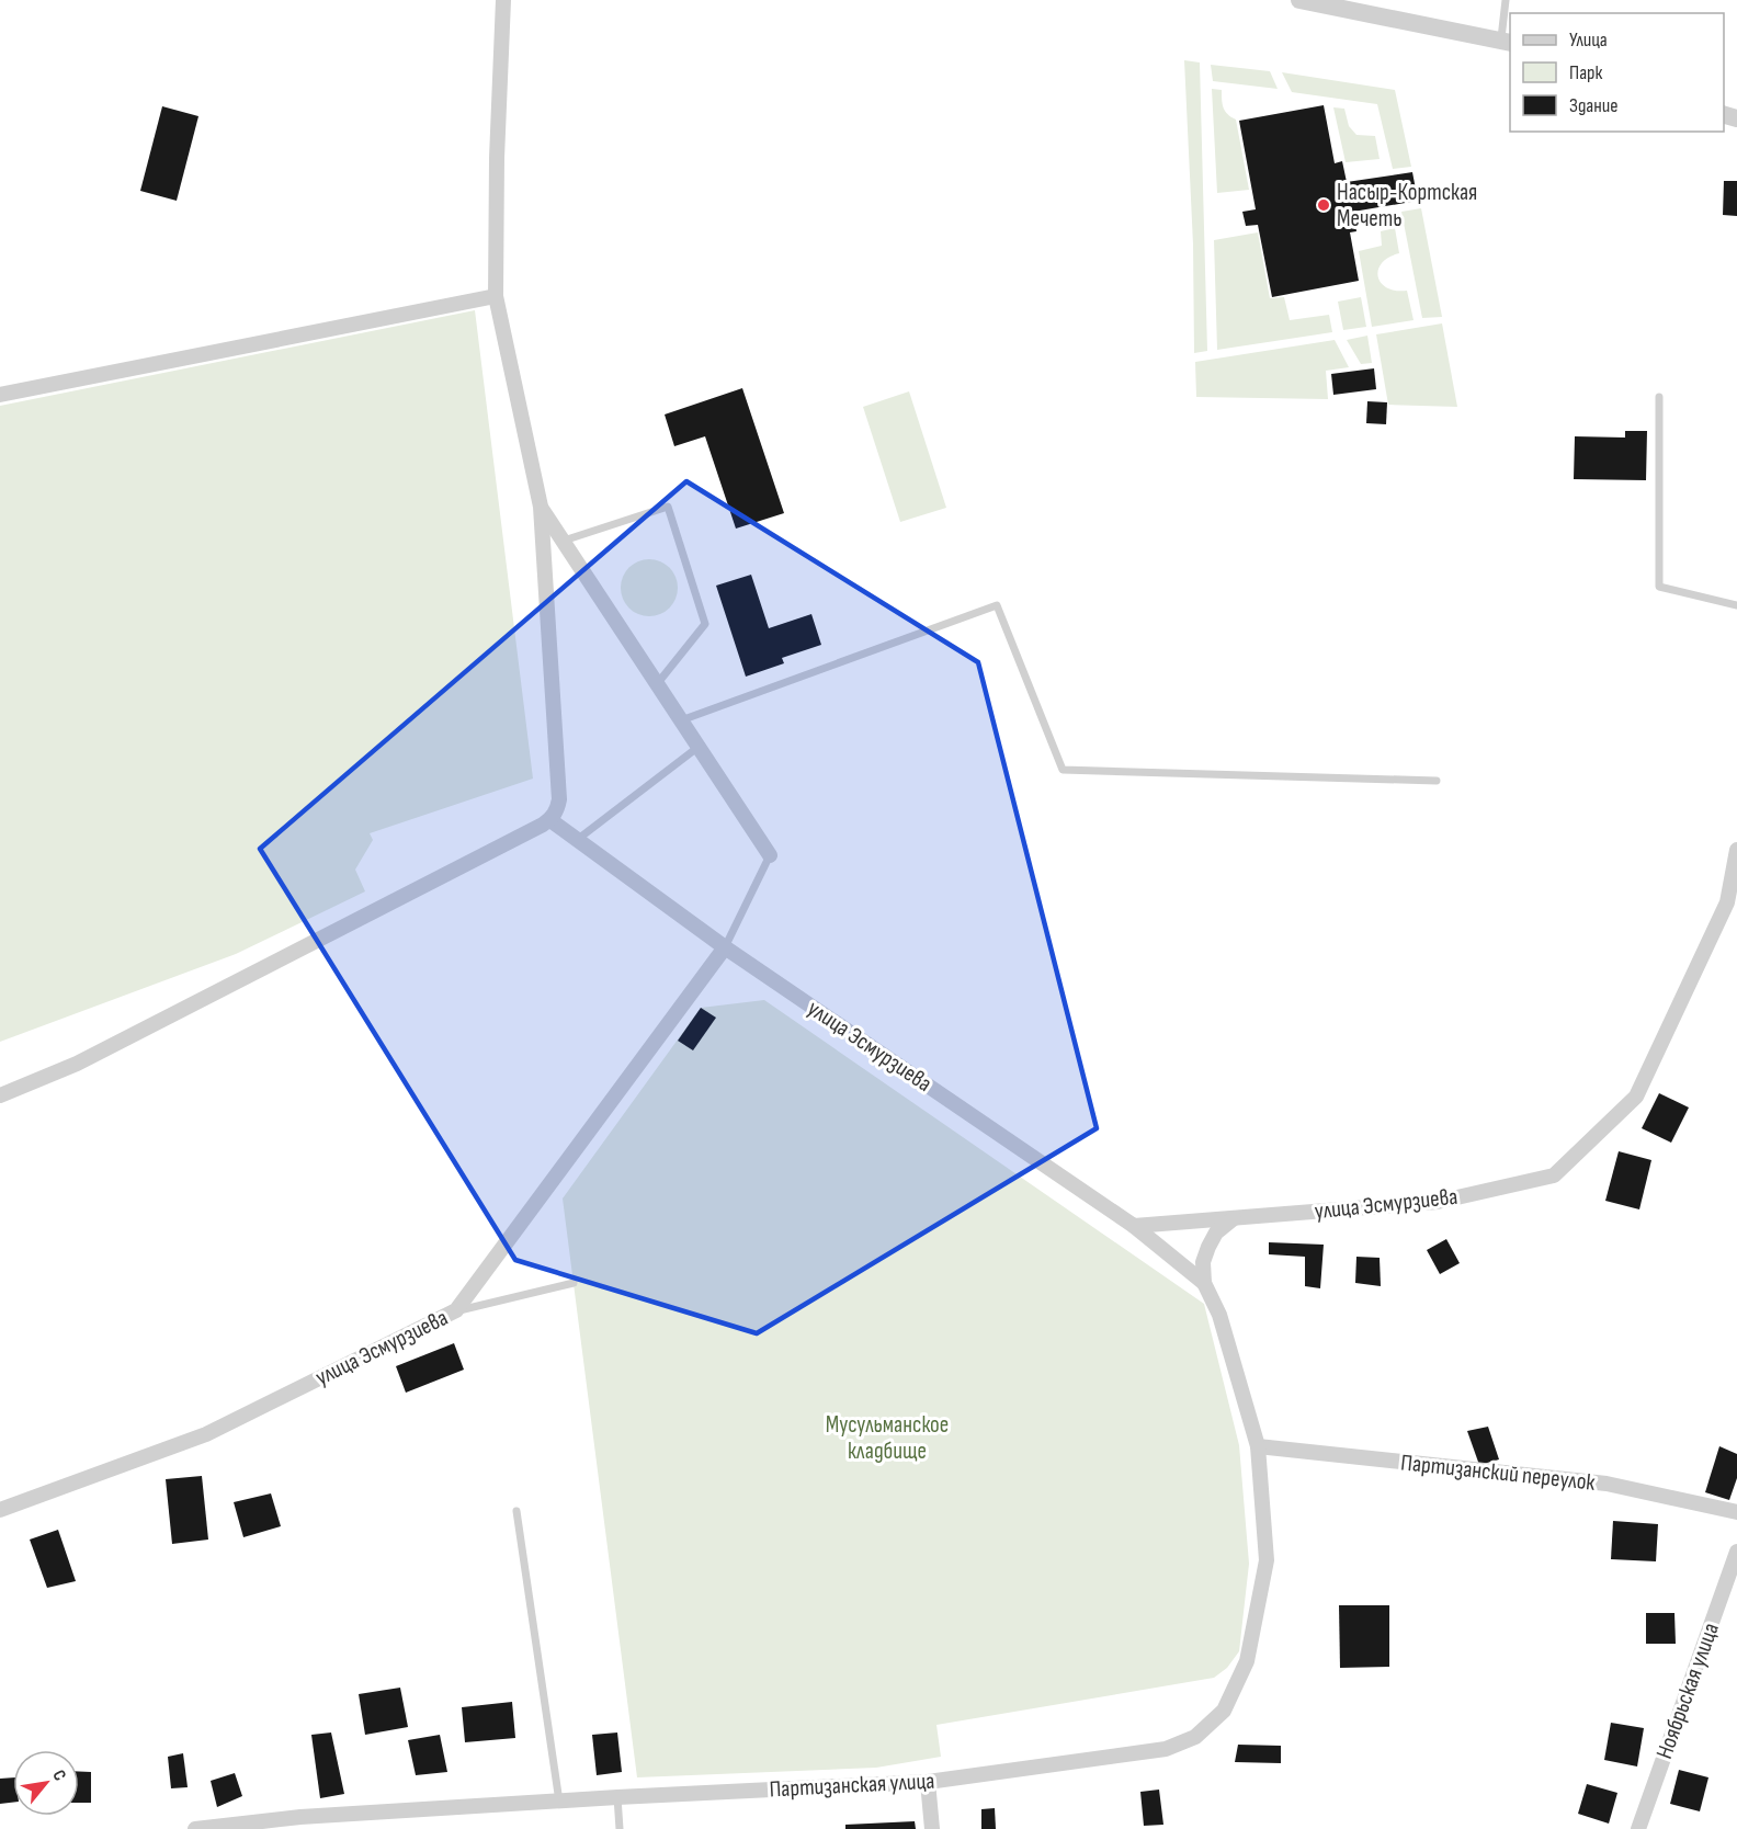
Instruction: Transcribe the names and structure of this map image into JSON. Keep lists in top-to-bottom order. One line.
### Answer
{"streets":{"street":["улица Эсмурзиева","Партизанский переулок","Ноябрьская улица","Партизанская улица"]},"crossings":[["Партизанский переулок","Партизанская улица"]],"parks":["Мусульманское кладбище"],"places":["Насыр-Кортская Мечеть"],"legend":["Улица","Парк","Здание"],"north":"top right"}
